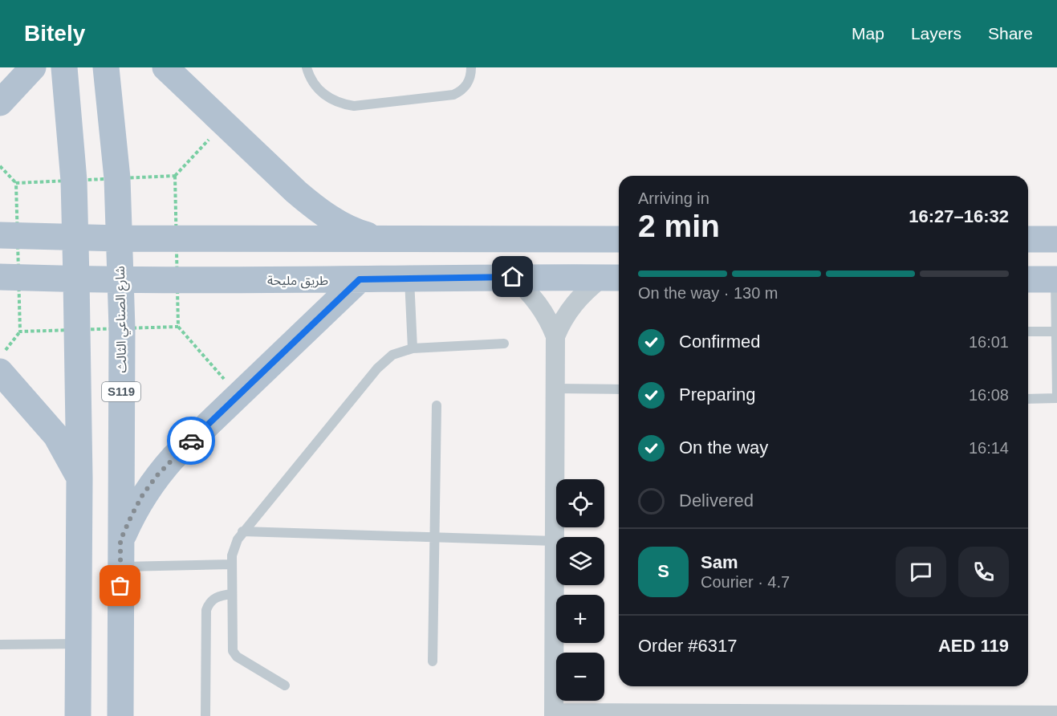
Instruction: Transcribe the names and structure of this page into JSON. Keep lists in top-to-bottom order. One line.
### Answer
{"streets":{"main road":["طريق مليحة","شارع الصناعي الثالث","S119"]},"crossings":[["طريق مليحة","شارع الصناعي الثالث"]],"page":{"header":"Bitely","nav":["Map","Layers","Share"],"heading":["2 min","Arriving in","16:27–16:32"],"panel":["Sam","Courier · 4.7","Order #6317","AED 119"],"bar":"On the way · 130 m","list":[["Confirmed","16:01"],["Preparing","16:08"],["On the way","16:14"],"Delivered"],"map_buttons":["+","−"],"round":"S"}}
